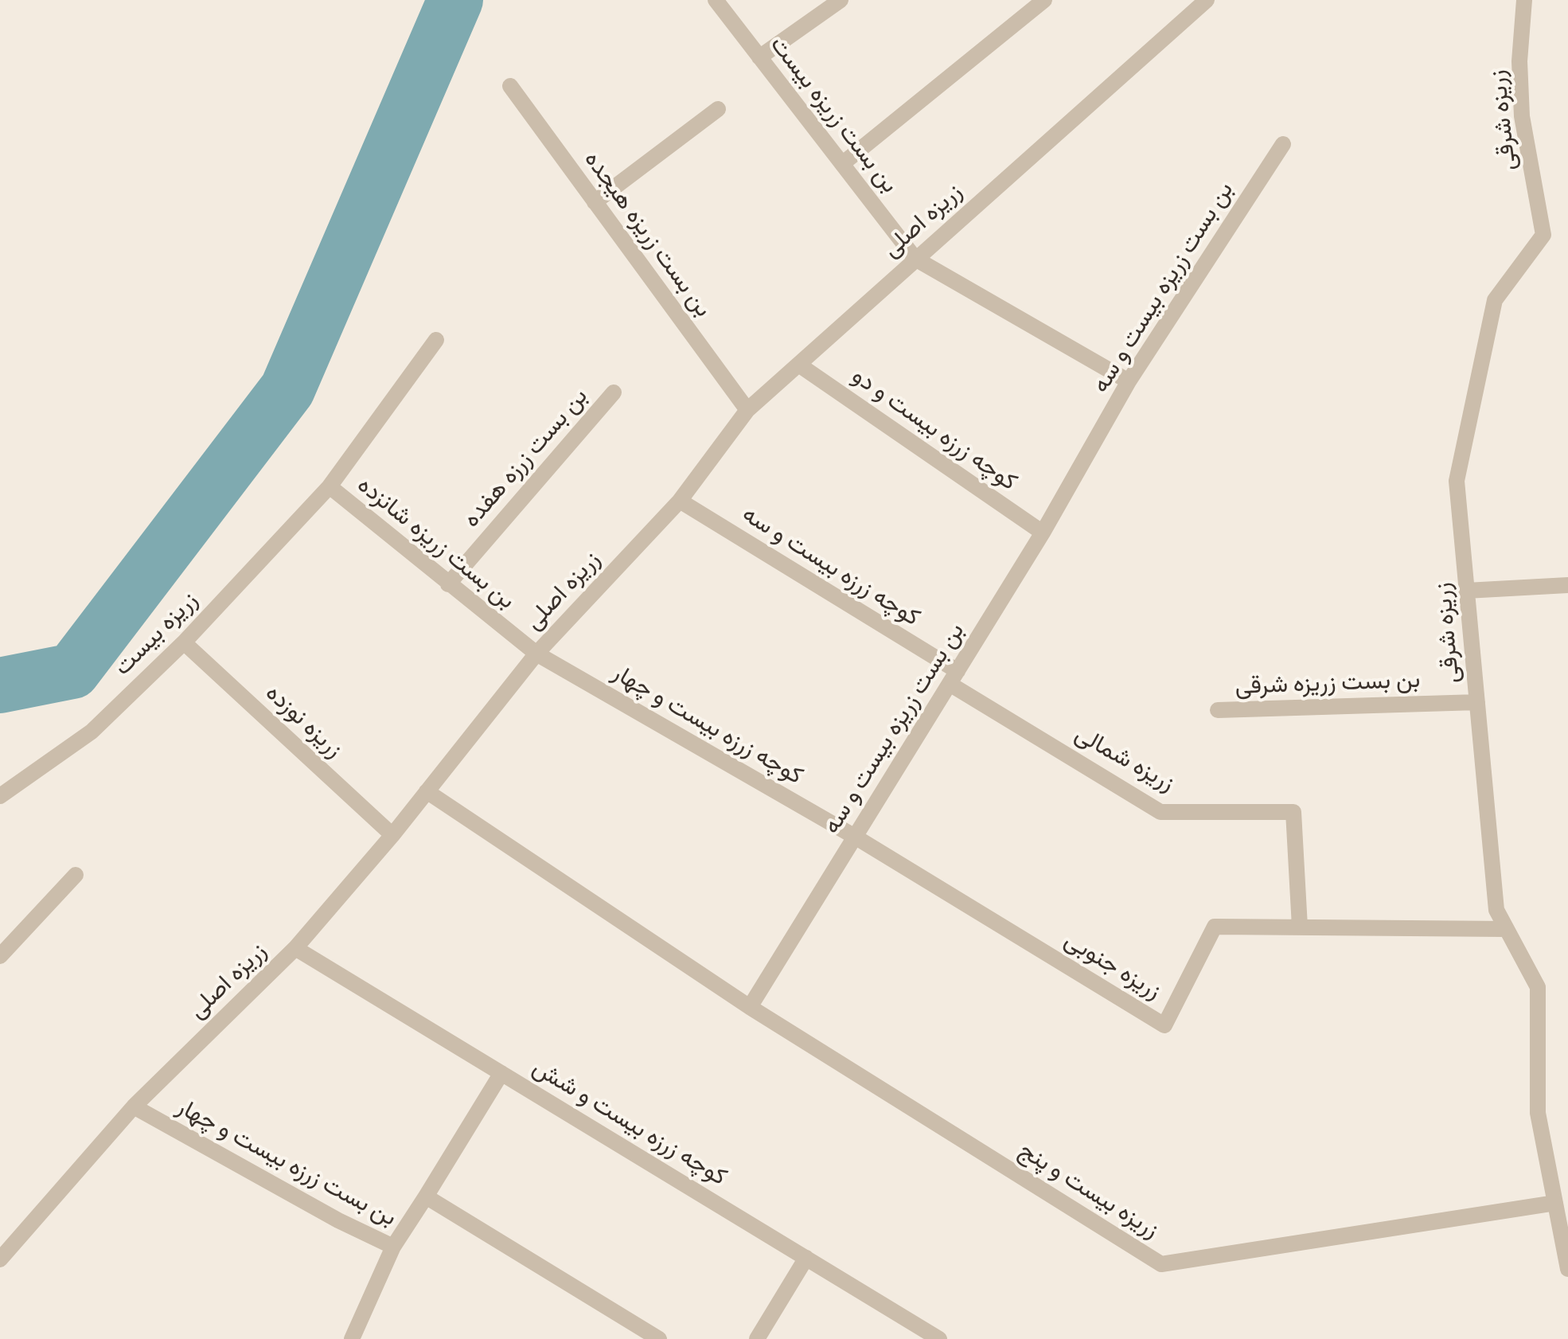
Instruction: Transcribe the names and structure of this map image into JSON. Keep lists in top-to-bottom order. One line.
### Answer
{"streets":{"street":["بن بست زریزه بیست","زریزه شرقی","زریزه اصلی","بن بست زریزه هیجده","بن بست زریزه بیست و سه","کوچه زرزه بیست و دو","بن بست زرزه هفده","بن بست زریزه شانزده","کوچه زرزه بیست و سه","زریزه بیست","بن بست زریزه شرقی","زریزه نوزده","کوچه زرزه بیست و چهار","زریزه شمالی","زریزه جنوبی","کوچه زرزه بیست و شش","بن بست زرزه بیست و چهار","زریزه بیست و پنج"]},"crossings":[["بن بست زریزه بیست","زریزه اصلی"],["زریزه شرقی","بن بست زریزه شرقی"],["زریزه شرقی","زریزه جنوبی"],["زریزه شرقی","زریزه بیست و پنج"],["زریزه اصلی","بن بست زریزه هیجده"],["زریزه اصلی","کوچه زرزه بیست و دو"],["زریزه اصلی","بن بست زریزه شانزده"],["زریزه اصلی","کوچه زرزه بیست و سه"],["زریزه اصلی","زریزه نوزده"],["زریزه اصلی","کوچه زرزه بیست و چهار"],["زریزه اصلی","کوچه زرزه بیست و شش"],["زریزه اصلی","بن بست زرزه بیست و چهار"],["بن بست زریزه بیست و سه","کوچه زرزه بیست و دو"],["بن بست زریزه بیست و سه","کوچه زرزه بیست و سه"],["بن بست زریزه بیست و سه","کوچه زرزه بیست و چهار"],["بن بست زریزه بیست و سه","زریزه شمالی"],["بن بست زریزه بیست و سه","زریزه جنوبی"],["بن بست زریزه بیست و سه","زریزه بیست و پنج"],["بن بست زرزه هفده","بن بست زریزه شانزده"],["بن بست زریزه شانزده","زریزه بیست"],["بن بست زریزه شانزده","کوچه زرزه بیست و چهار"],["کوچه زرزه بیست و سه","زریزه شمالی"],["زریزه بیست","زریزه نوزده"],["کوچه زرزه بیست و چهار","زریزه جنوبی"],["زریزه شمالی","زریزه جنوبی"]]}
